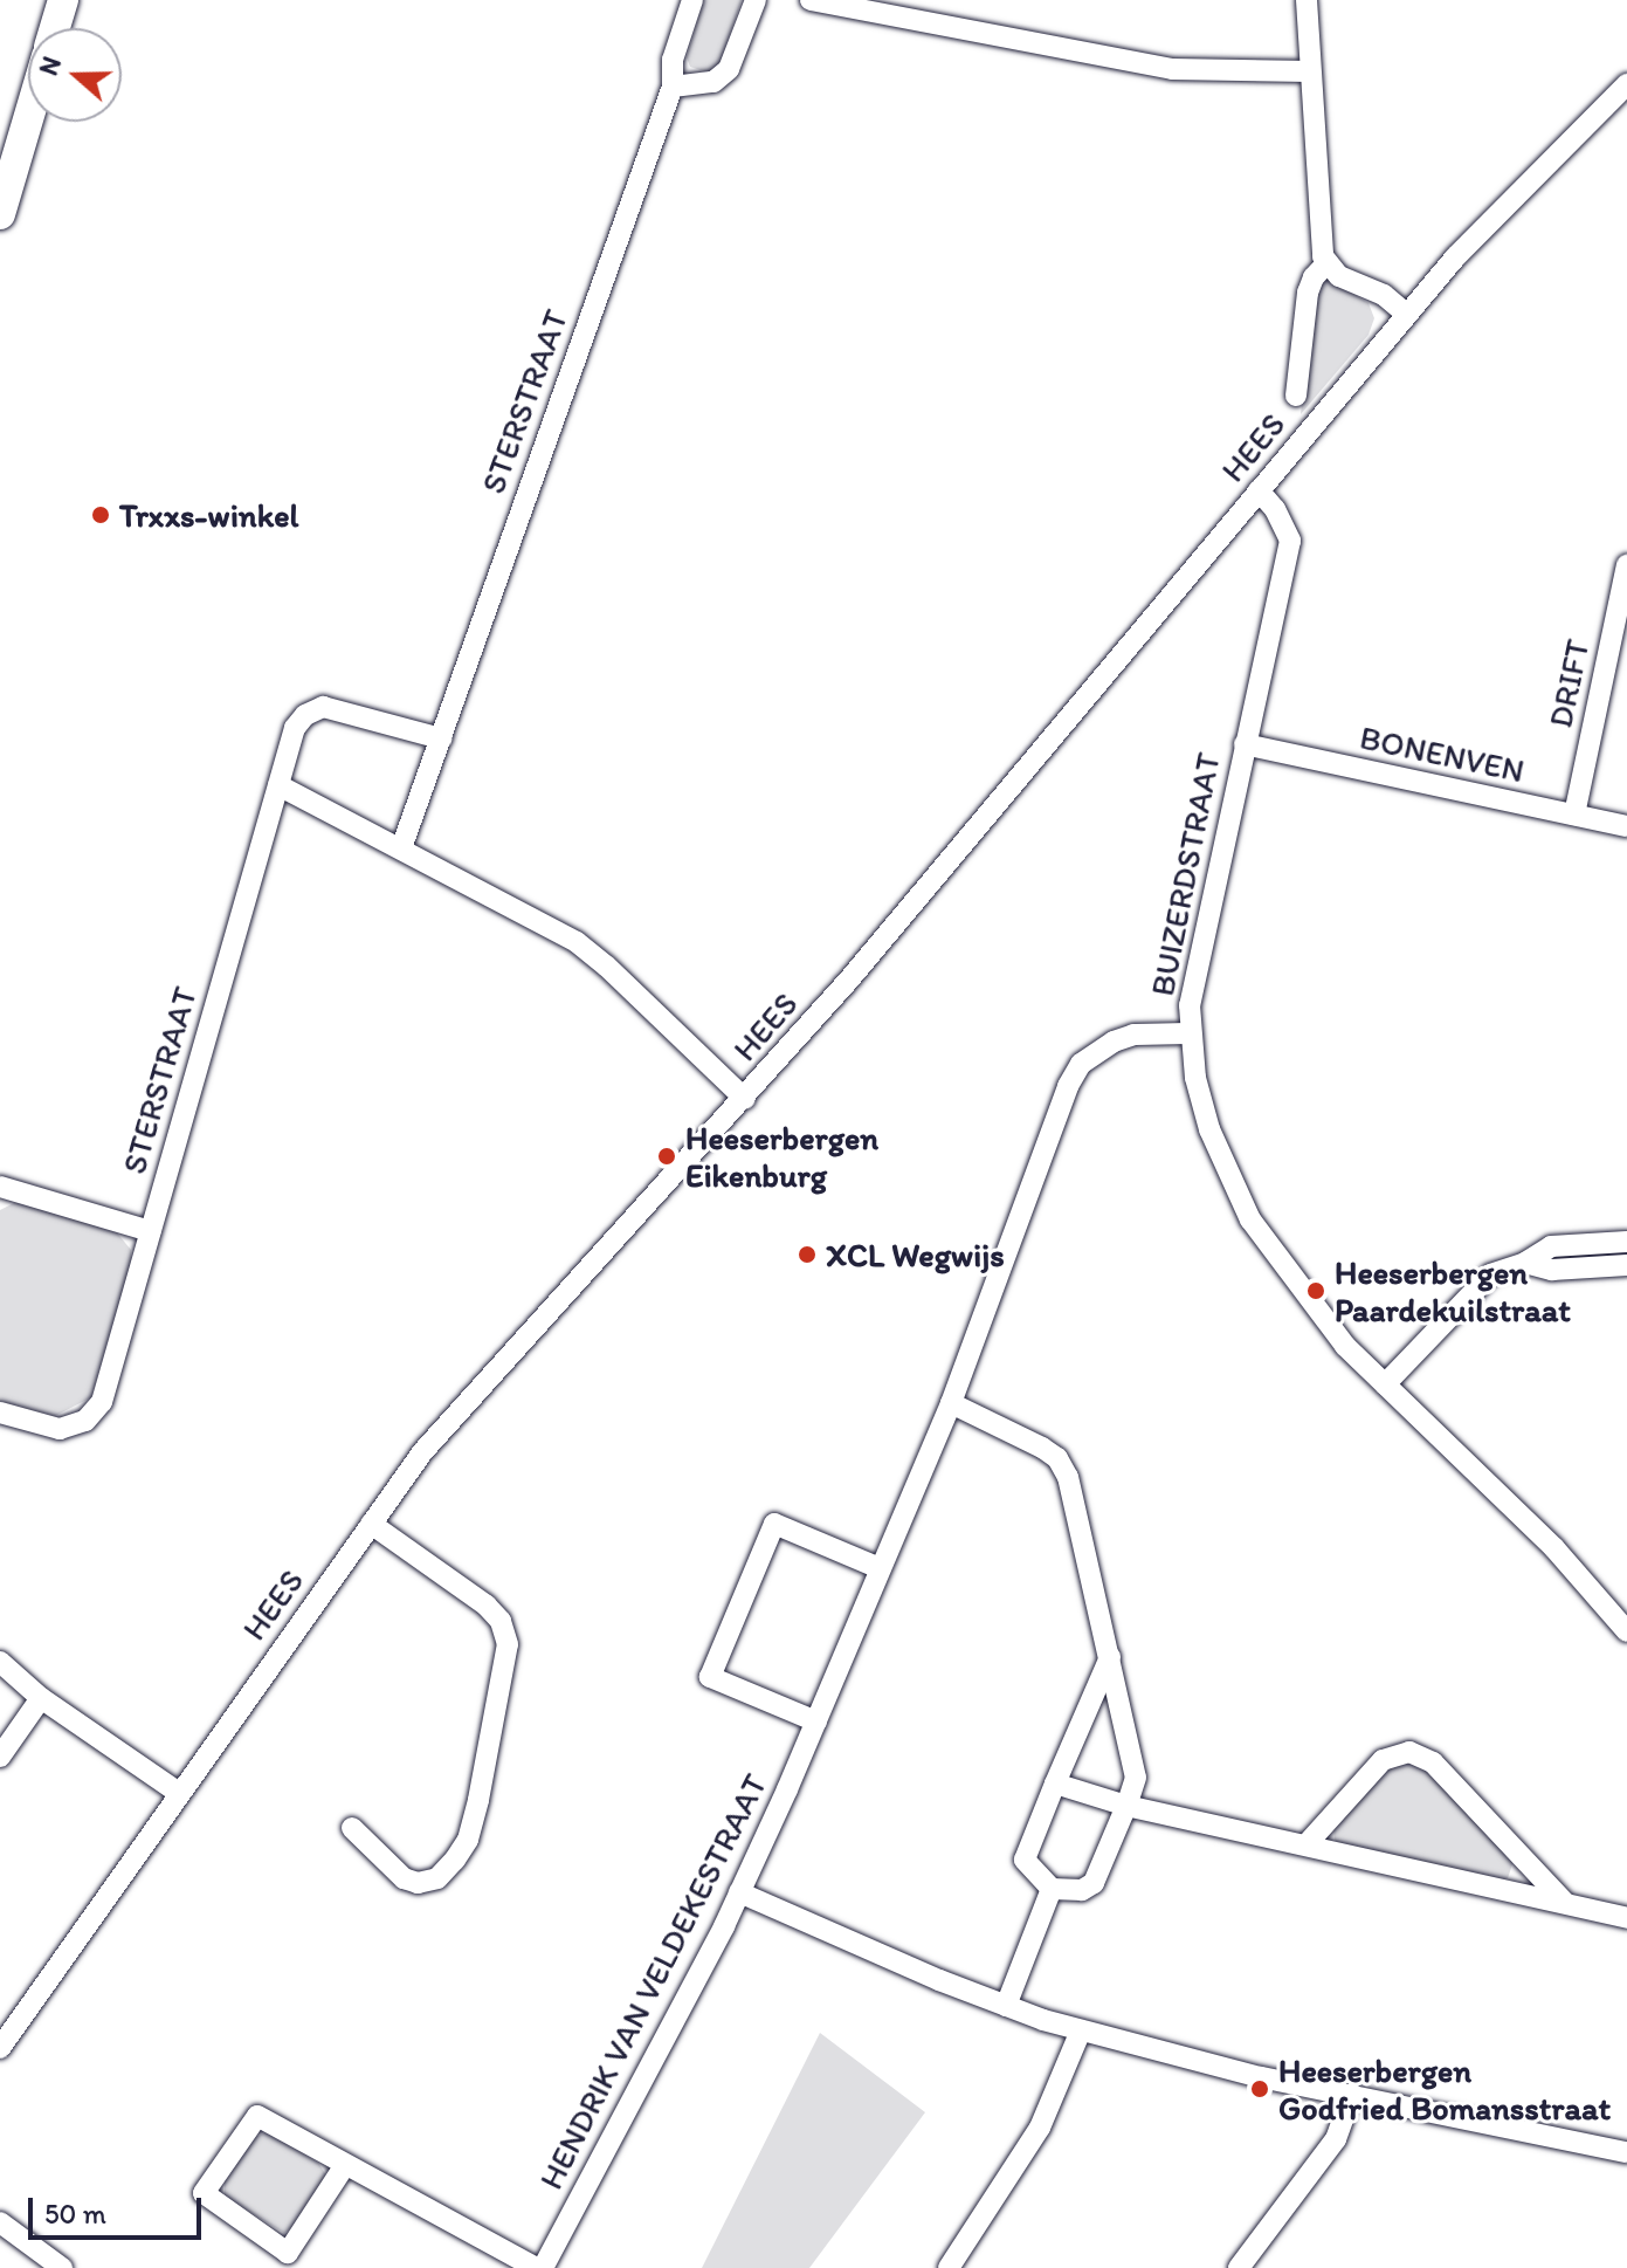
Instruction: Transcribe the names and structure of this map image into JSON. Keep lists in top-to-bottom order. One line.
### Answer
{"streets":{"street":["STERSTRAAT","HEES","DRIFT","BONENVEN","BUIZERDSTRAAT","HENDRIK VAN VELDEKESTRAAT"]},"crossings":[["HEES","BUIZERDSTRAAT"],["DRIFT","BONENVEN"],["BONENVEN","BUIZERDSTRAAT"],["BUIZERDSTRAAT","HENDRIK VAN VELDEKESTRAAT"]],"places":["Trxxs-winkel","Heeserbergen Eikenburg","XCL Wegwijs","Heeserbergen Paardekuilstraat","Heeserbergen Godfried Bomansstraat"],"scale_bar":"50 m","north":"left"}
